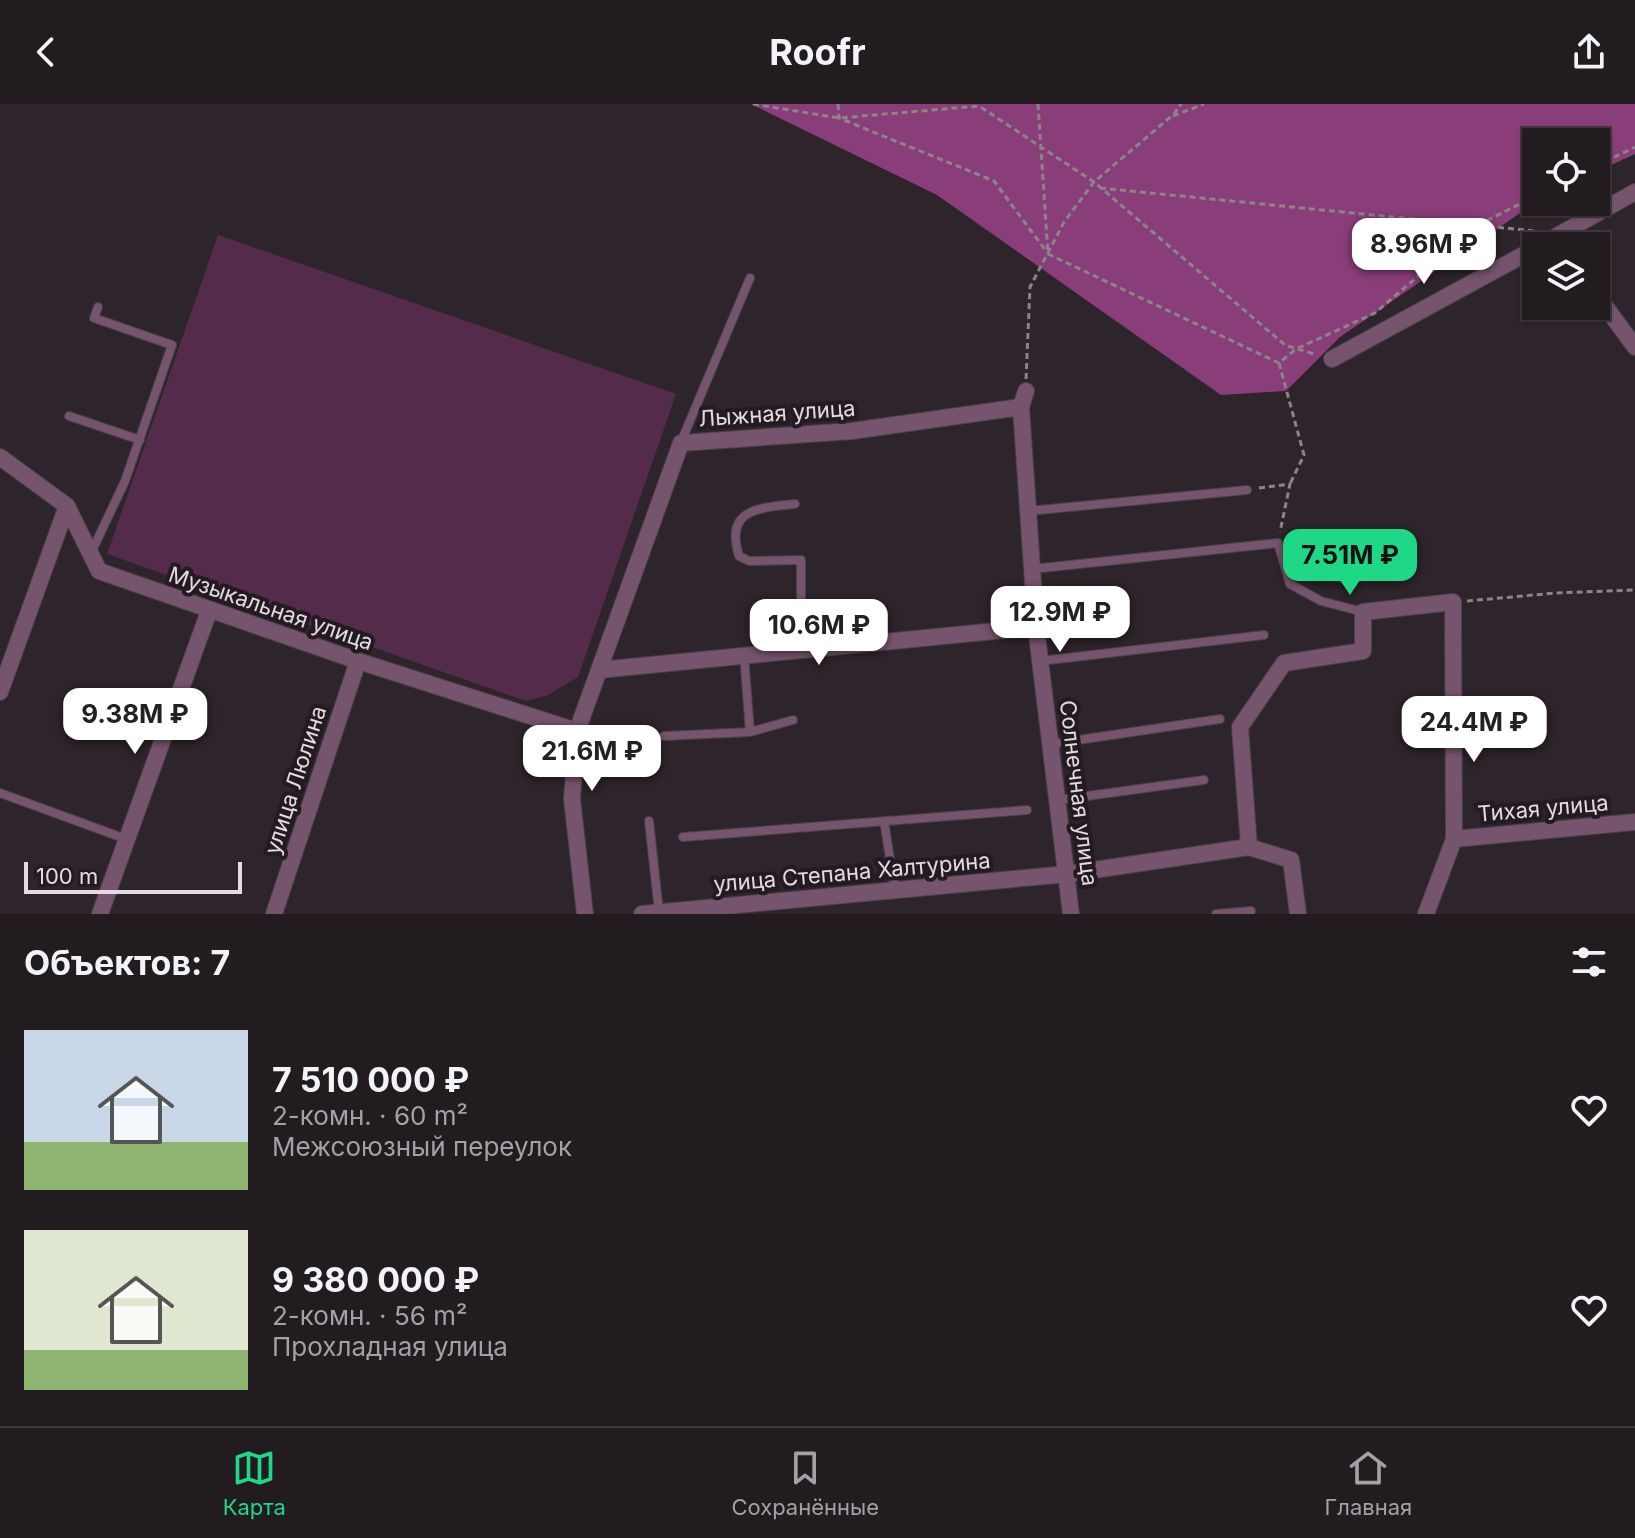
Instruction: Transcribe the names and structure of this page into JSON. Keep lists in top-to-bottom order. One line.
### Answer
{"streets":{"street":["Лыжная улица","Музыкальная улица","улица Люлина","Солнечная улица","Тихая улица","улица Степана Халтурина"]},"crossings":[["Лыжная улица","Музыкальная улица"],["Лыжная улица","Солнечная улица"],["Музыкальная улица","улица Люлина"],["Солнечная улица","улица Степана Халтурина"]],"scale_bar":"100 m","page":{"header":"Roofr","price":["8.96M ₽","7.51M ₽","12.9M ₽","10.6M ₽","9.38M ₽","24.4M ₽","21.6M ₽"],"scale":"100 m","heading":"Объектов: 7","list":[{"name":"7 510 000 ₽","note":"2-комн. · 60 m² · Межсоюзный переулок"},{"name":"9 380 000 ₽","note":"2-комн. · 56 m² · Прохладная улица"}],"tabs":["Карта","Сохранённые","Главная"]}}
